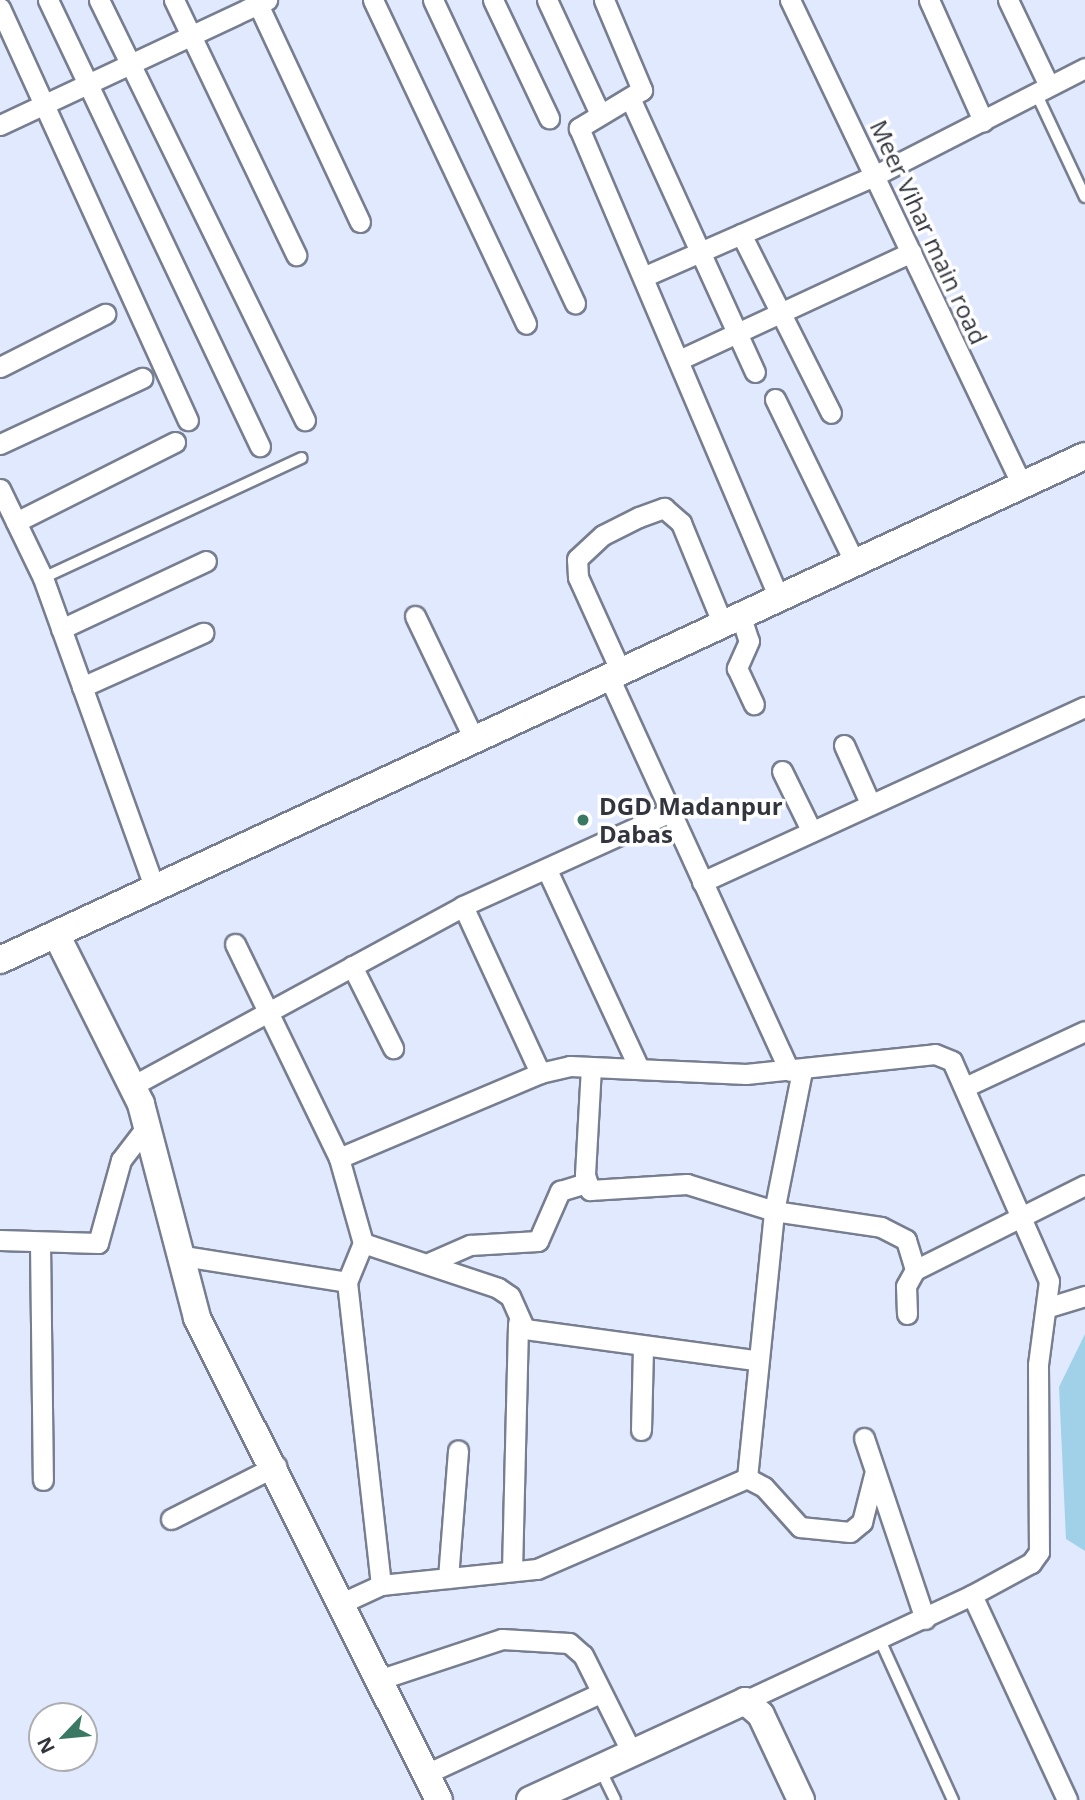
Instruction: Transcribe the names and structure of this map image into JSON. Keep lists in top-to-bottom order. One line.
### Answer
{"streets":{"street":["Meer Vihar main road"]},"places":["DGD Madanpur Dabas"],"north":"bottom left"}
